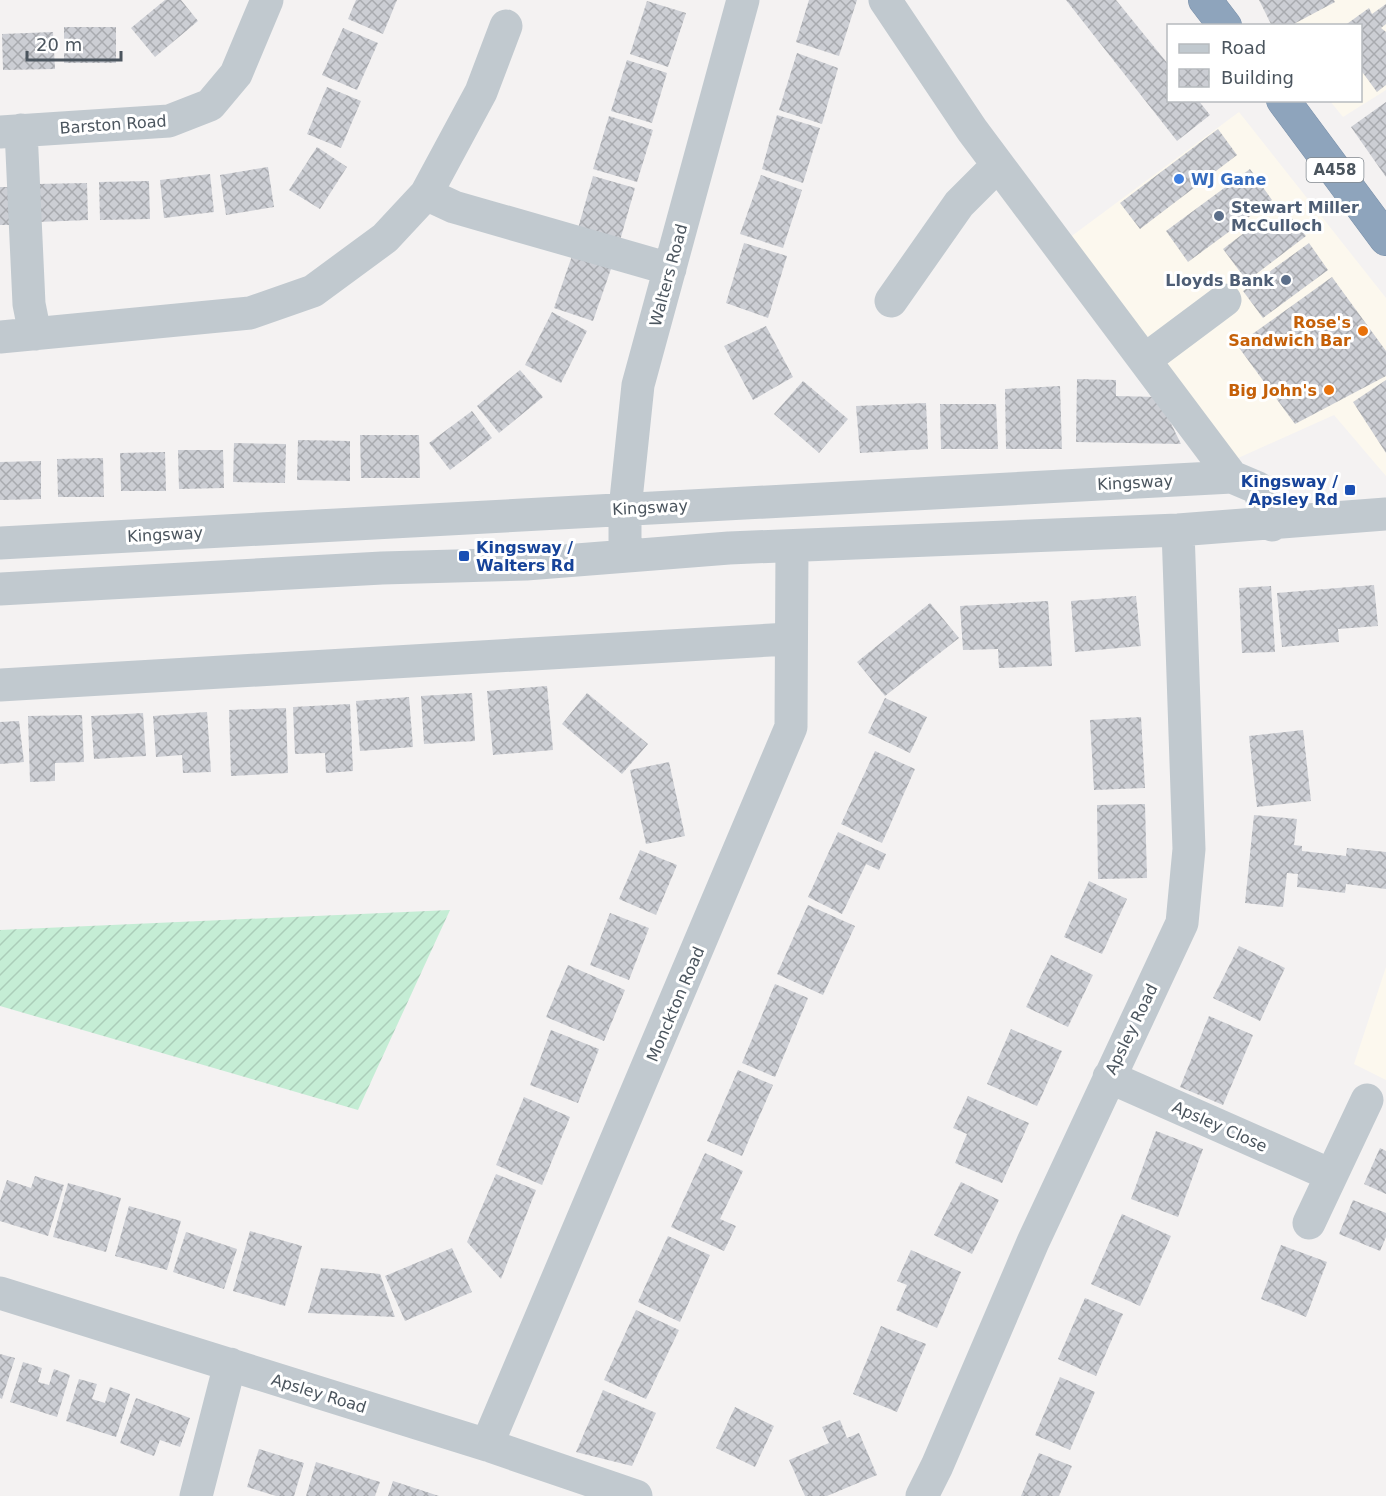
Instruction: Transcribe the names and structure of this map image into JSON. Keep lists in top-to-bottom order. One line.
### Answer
{"streets":{"highway":["A458"],"street":["Barston Road","Walters Road","Kingsway","Monckton Road","Apsley Road","Apsley Close"]},"crossings":[["Walters Road","Kingsway"],["Monckton Road","Apsley Road"],["Apsley Road","Apsley Close"]],"places":{"other":["WJ Gane","Stewart Miller McCulloch","Lloyds Bank","Rose's Sandwich Bar","Big John's"],"transit":["Kingsway / Apsley Rd","Kingsway / Walters Rd"]},"legend":["Road","Building"],"scale_bar":"20 m"}
